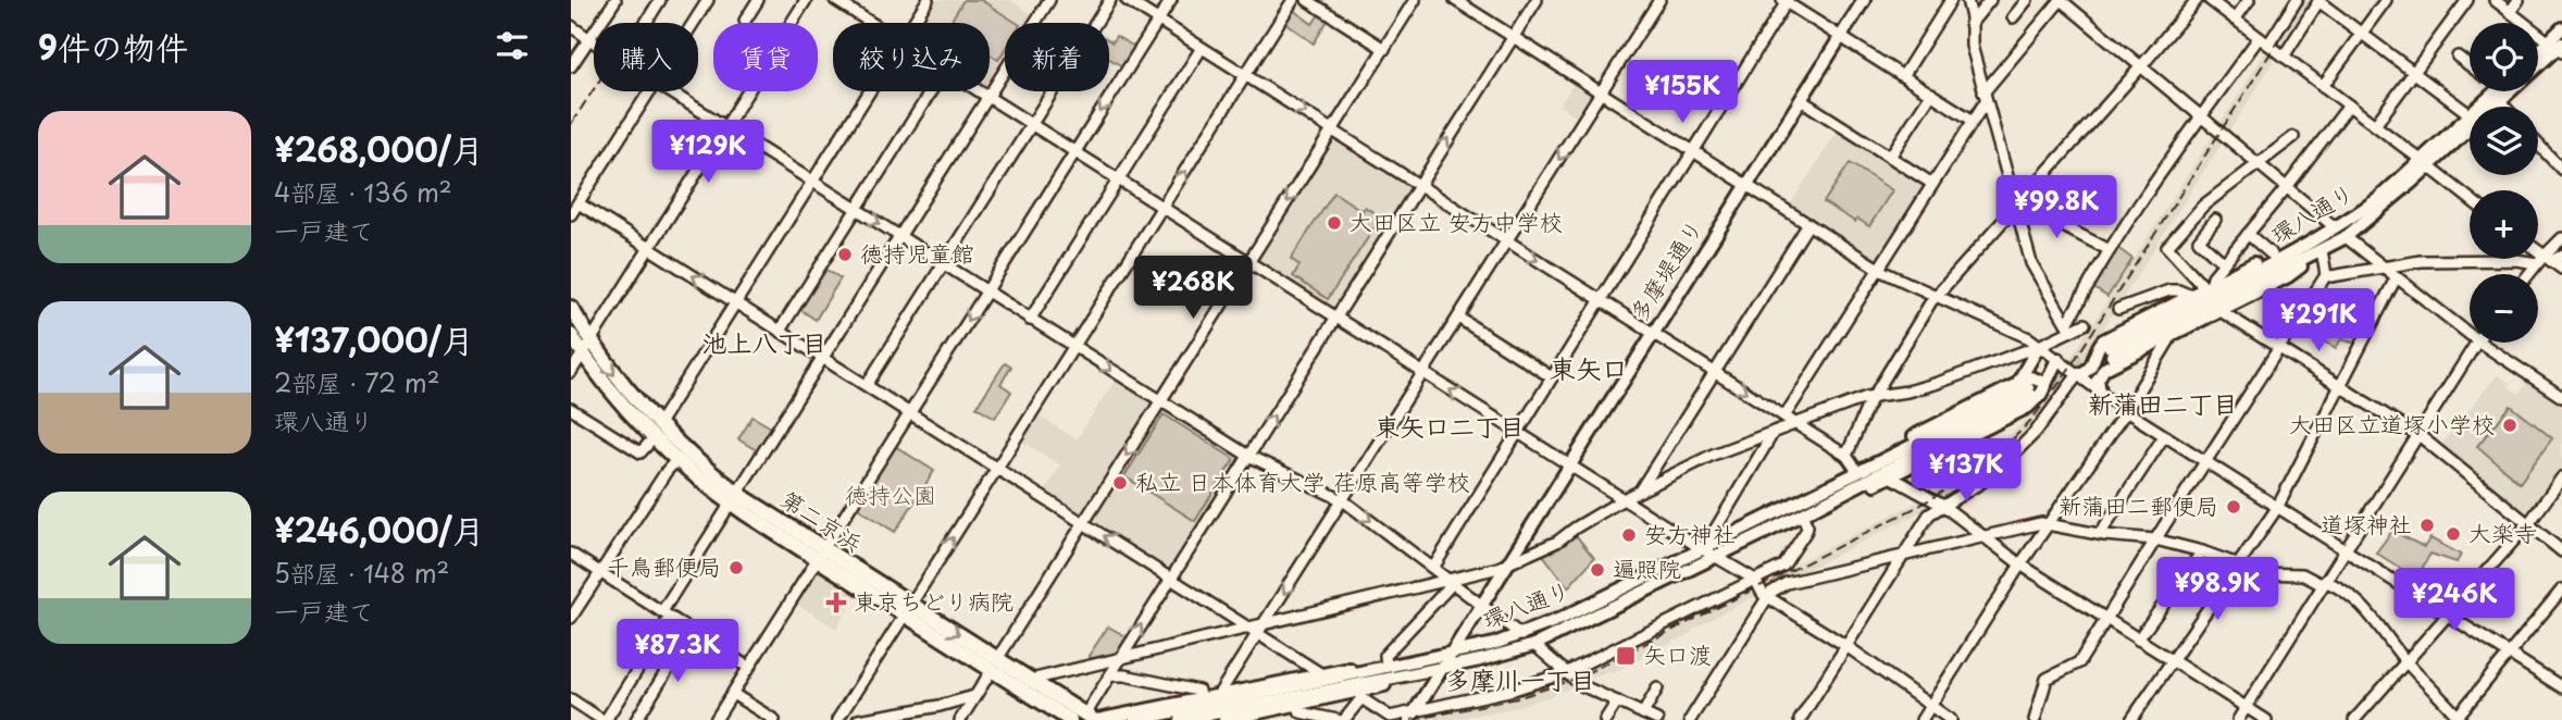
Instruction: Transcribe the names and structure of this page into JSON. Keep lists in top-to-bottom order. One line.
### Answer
{"streets":{"highway":["第二京浜"],"main road":["環八通り","多摩堤通り"]},"crossings":[["環八通り","多摩堤通り"]],"districts":["池上八丁目","東矢口","新蒲田二丁目","東矢口二丁目","多摩川一丁目"],"parks":["徳持公園"],"places":{"other":["大田区立 安方中学校","徳持児童館","大田区立道塚小学校","私立 日本体育大学 荏原高等学校","新蒲田二郵便局","道塚神社","大楽寺","安方神社","千鳥郵便局","遍照院"],"health":["東京ちどり病院"],"transit":["矢口渡"]},"page":{"heading":"9件の物件","map_buttons":["+","−"],"chip":["購入","賃貸","絞り込み","新着"],"price":["¥155K","¥129K","¥99.8K","¥268K","¥291K","¥137K","¥98.9K","¥246K","¥87.3K"],"list":[{"name":"¥268,000/月","note":"4部屋 · 136 m² · 一戸建て"},{"name":"¥137,000/月","note":"2部屋 · 72 m² · 環八通り"},{"name":"¥246,000/月","note":"5部屋 · 148 m² · 一戸建て"}]}}
